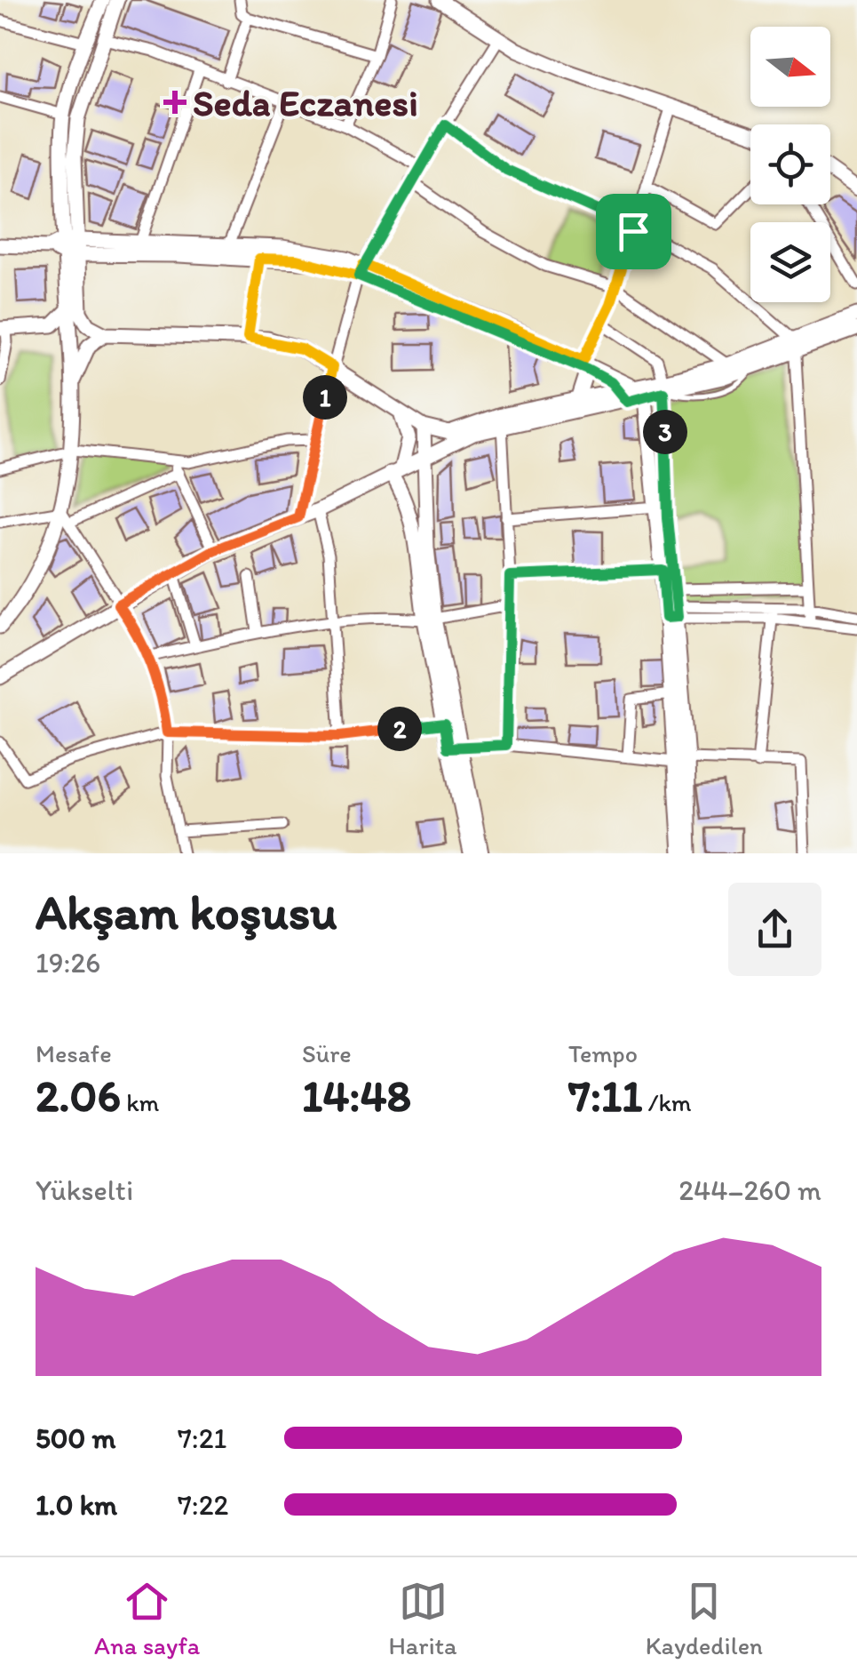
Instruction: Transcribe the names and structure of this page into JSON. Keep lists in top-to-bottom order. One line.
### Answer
{"places":{"health":["Seda Eczanesi"]},"north":"right","page":{"pins":["1","3","2"],"heading":["Akşam koşusu","19:26"],"stats":[["Mesafe","2.06 km"],["Süre","14:48"],["Tempo","7:11 /km"]],"chart":["Yükselti","244–260 m"],"list":[{"name":"500 m","note":"7:21"},{"name":"1.0 km","note":"7:22"}],"tabs":["Ana sayfa","Harita","Kaydedilen"]}}
